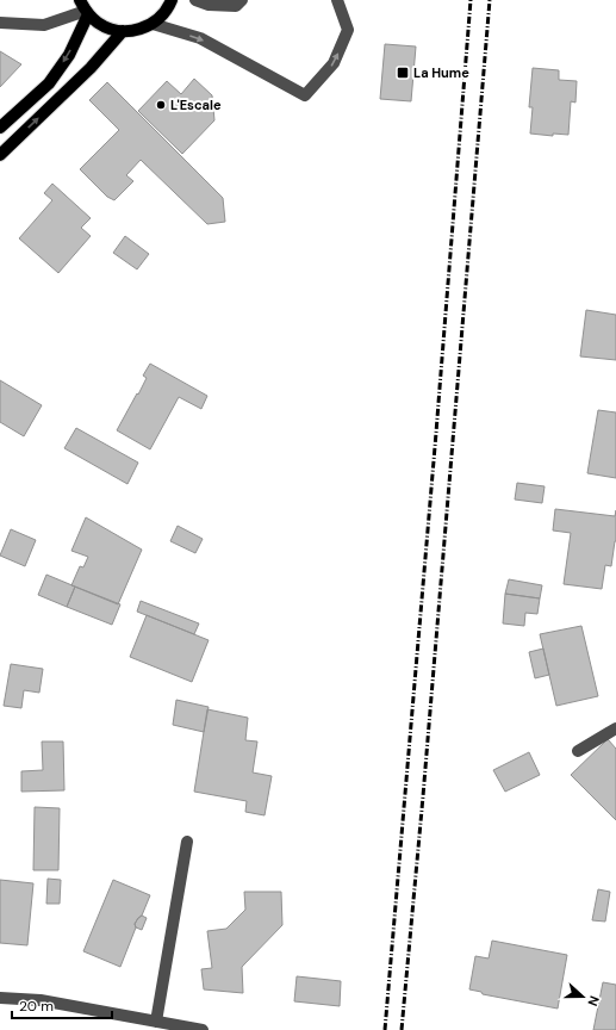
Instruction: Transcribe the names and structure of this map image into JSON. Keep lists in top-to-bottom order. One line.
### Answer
{"places":{"transit":["La Hume"],"other":["L'Escale"]},"scale_bar":"20 m","north":"right"}
